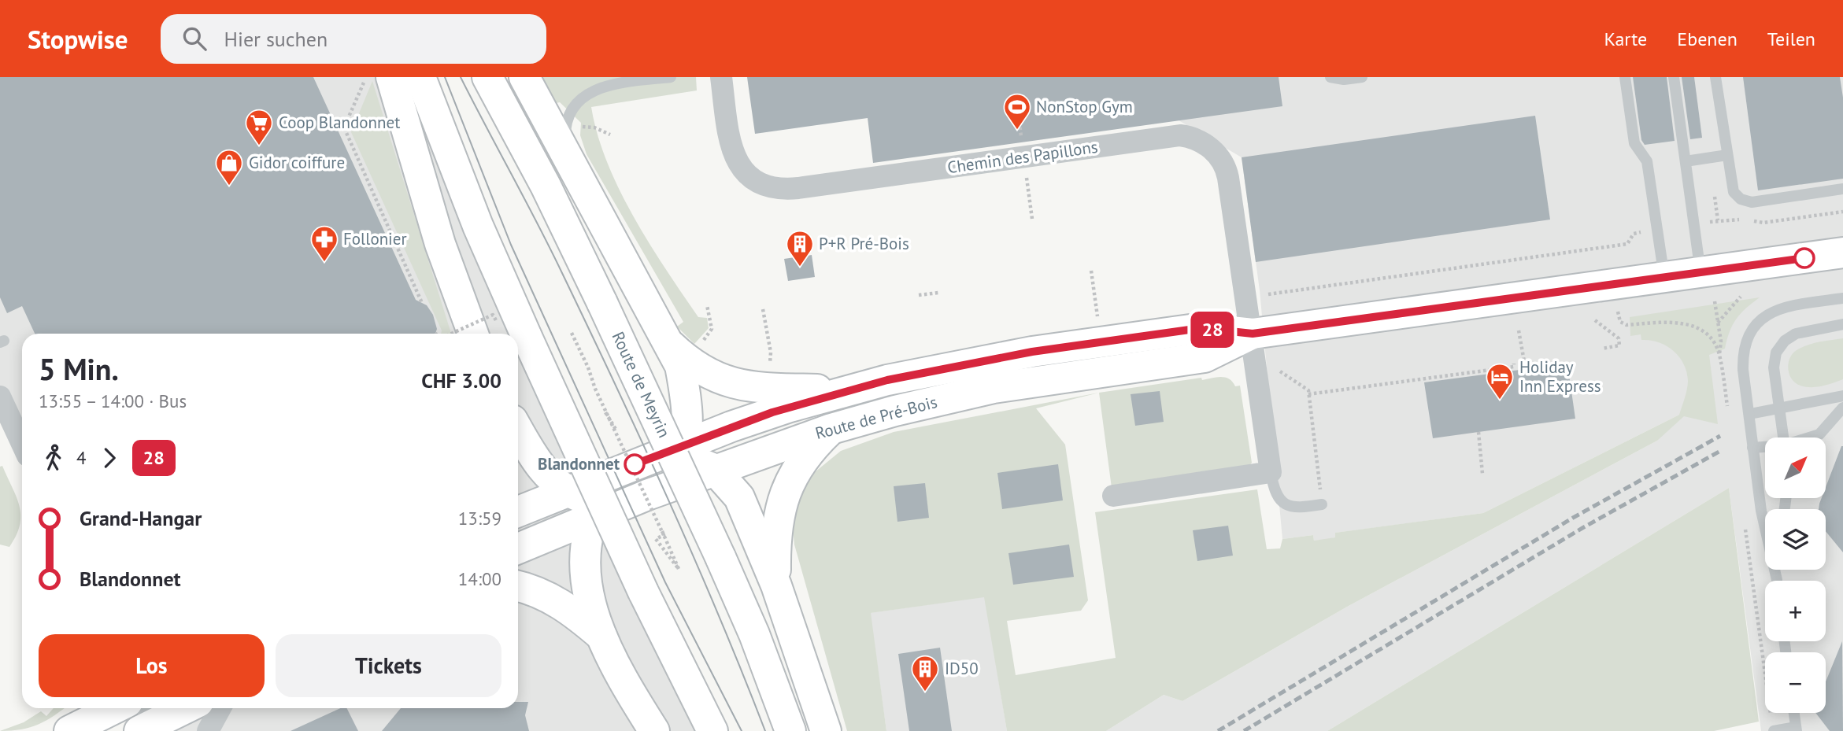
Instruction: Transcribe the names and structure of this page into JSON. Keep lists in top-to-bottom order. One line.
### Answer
{"streets":{"main road":["Route de Meyrin","Route de Pré-Bois"],"street":["Chemin des Papillons"]},"crossings":[["Chemin des Papillons","Route de Pré-Bois"]],"places":{"sports":["NonStop Gym"],"supermarket":["Coop Blandonnet"],"shop":["Gidor coiffure"],"pharmacy":["Follonier"],"building":["P+R Pré-Bois","ID50"],"hotel":["Holiday Inn Express"],"other":["Blandonnet"]},"lines":["bus line 28"],"north":"top right","page":{"header":"Stopwise","search":"Hier suchen","nav":["Karte","Ebenen","Teilen"],"on_map":"28","heading":["5 Min.","13:55 – 14:00 · Bus","CHF 3.00"],"legs":["4","28"],"map_buttons":["+","−"],"list":[{"name":"Grand-Hangar","value":"13:59"},{"name":"Blandonnet","value":"14:00"}],"buttons":["Los","Tickets"]}}
